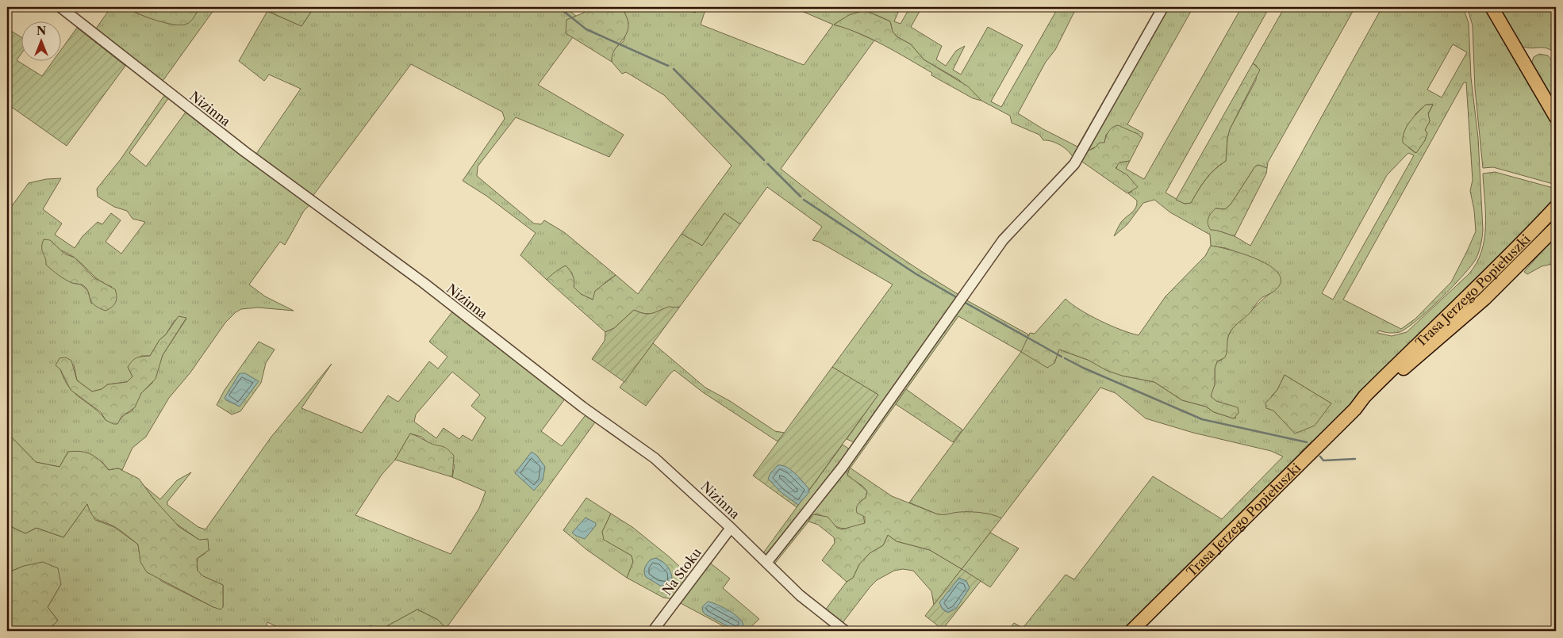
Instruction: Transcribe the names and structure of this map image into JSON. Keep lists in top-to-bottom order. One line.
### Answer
{"streets":{"main road":["Trasa Jerzego Popiełuszki"],"street":["Nizinna","Na Stoku"]},"crossings":[["Nizinna","Na Stoku"]],"north":"top"}
